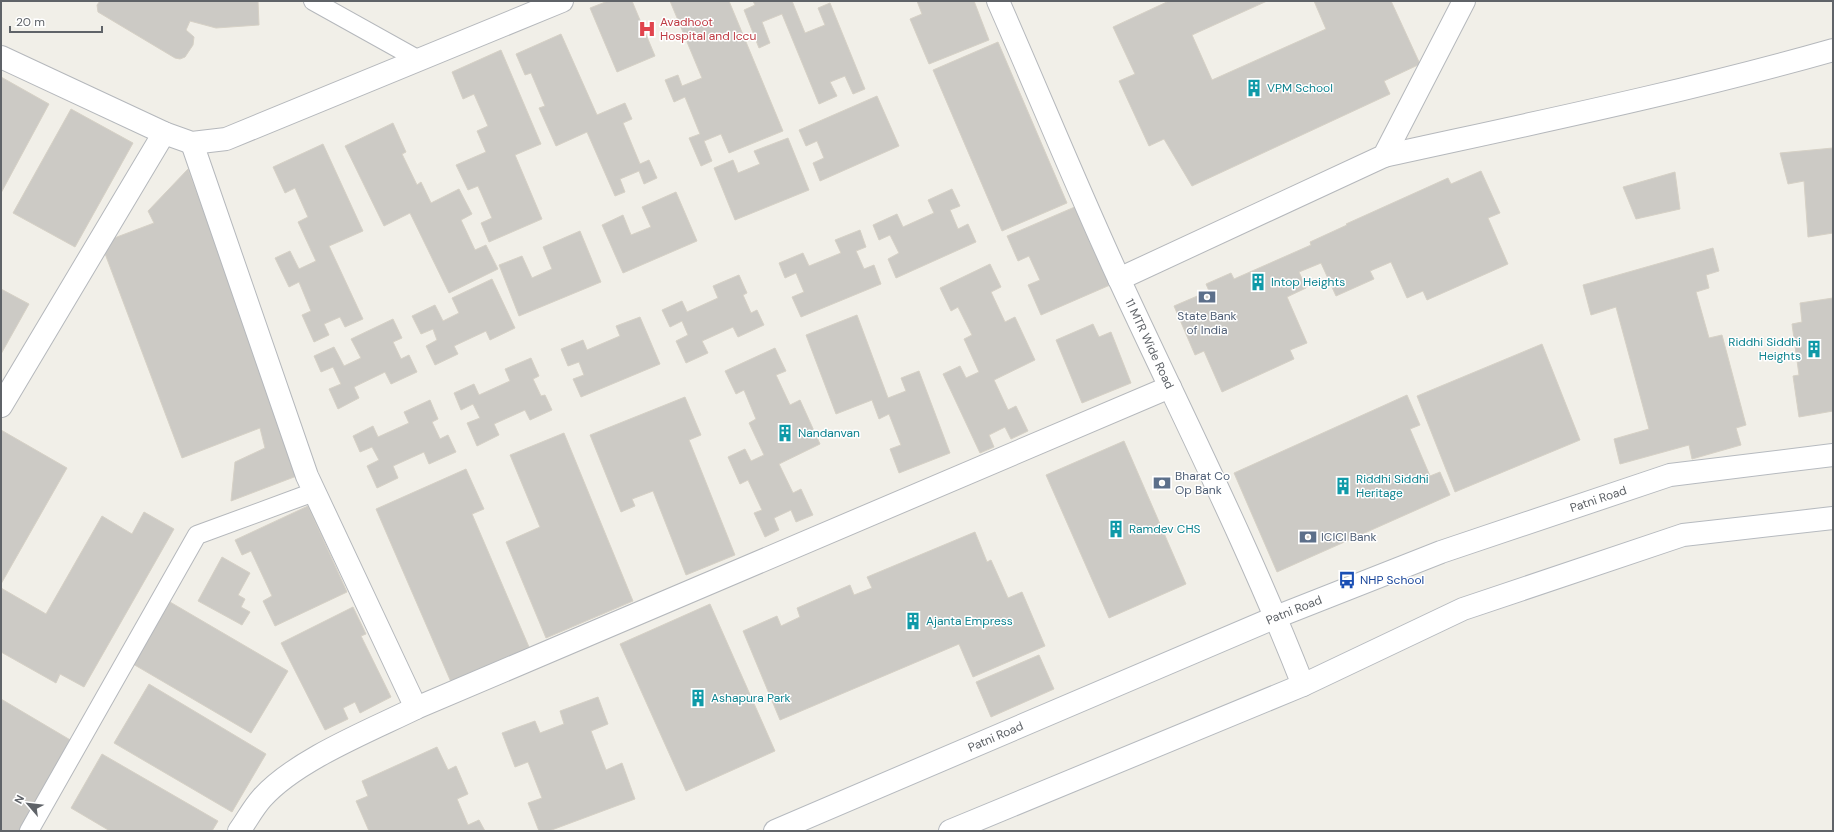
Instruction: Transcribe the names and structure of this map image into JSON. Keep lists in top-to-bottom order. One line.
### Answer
{"streets":{"street":["11 MTR Wide Road","Patni Road"]},"crossings":[["11 MTR Wide Road","Patni Road"]],"places":{"hospital":["Avadhoot Hospital and Iccu"],"building":["VPM School","Intop Heights","Riddhi Siddhi Heights","Nandanvan","Riddhi Siddhi Heritage","Ramdev CHS","Ajanta Empress","Ashapura Park"],"bank":["State Bank of India","Bharat Co Op Bank","ICICI Bank"],"bus stop":["NHP School"]},"scale_bar":"20 m","north":"top left"}
